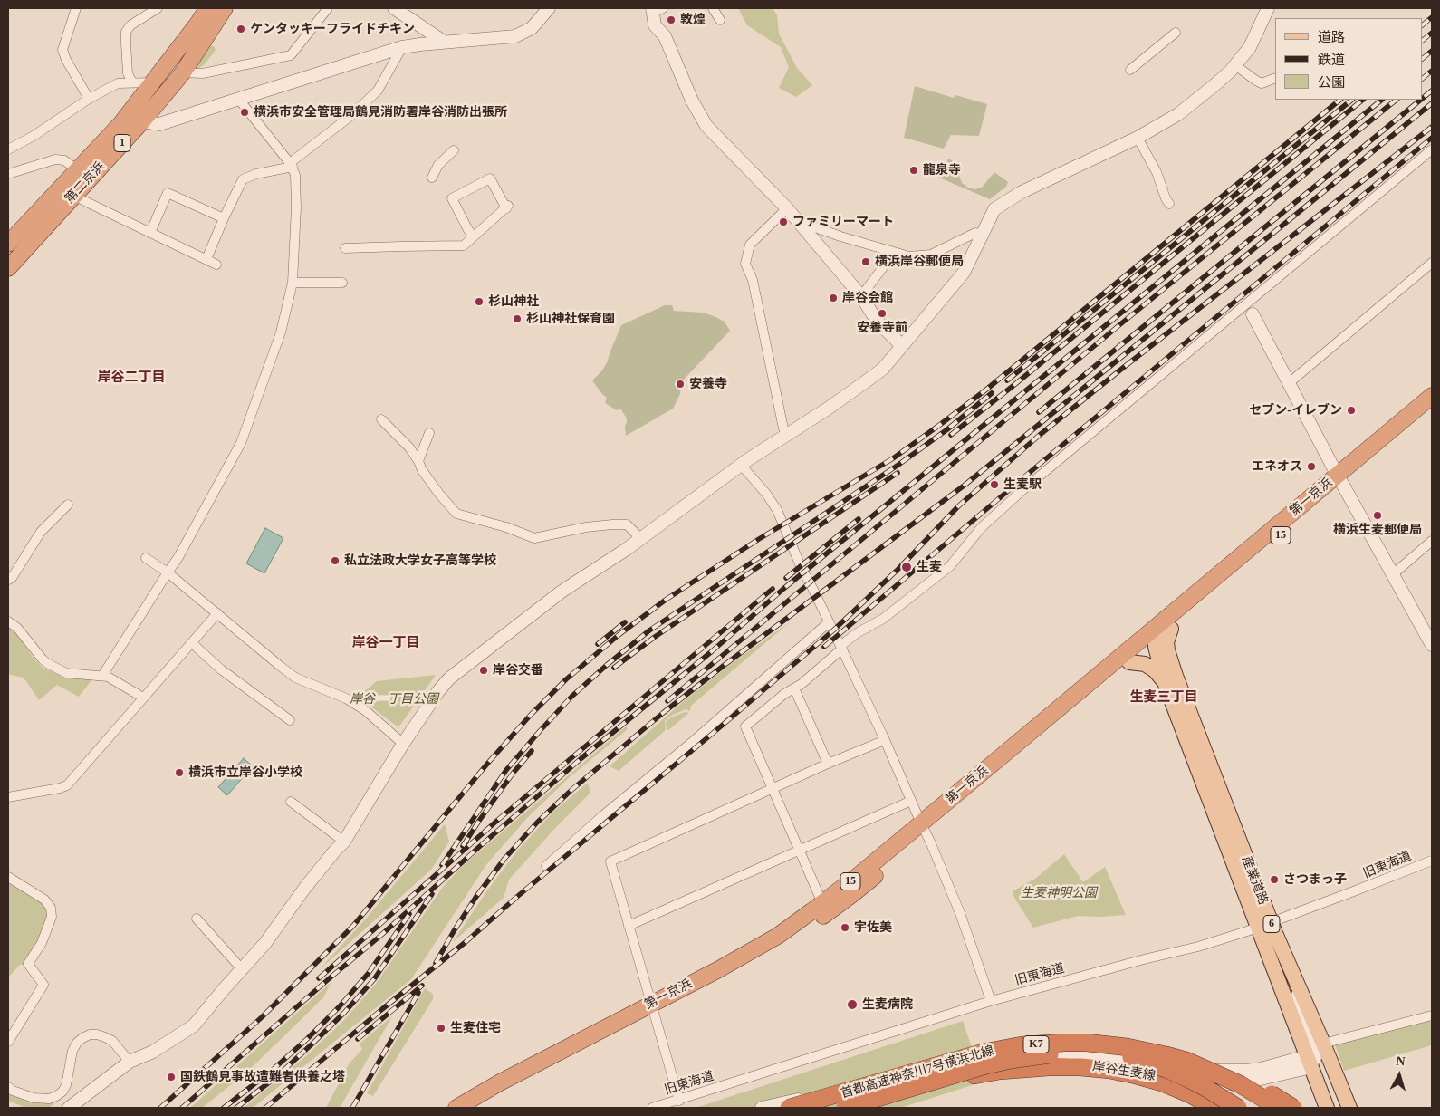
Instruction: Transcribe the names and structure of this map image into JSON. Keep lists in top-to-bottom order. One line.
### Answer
{"streets":{"highway":["1","第二京浜","第一京浜","15","K7","首都高速神奈川7号横浜北線"],"main road":["産業道路","6"],"street":["旧東海道","岸谷生麦線"]},"crossings":[["第一京浜","産業道路"],["旧東海道","産業道路"],["産業道路","岸谷生麦線"]],"districts":["岸谷二丁目","岸谷一丁目","生麦三丁目"],"parks":["岸谷一丁目公園","生麦神明公園"],"places":["敦煌","ケンタッキーフライドチキン","横浜市安全管理局鶴見消防署岸谷消防出張所","龍泉寺","ファミリーマート","横浜岸谷郵便局","岸谷会館","杉山神社","安養寺前","杉山神社保育園","安養寺","セブン-イレブン","エネオス","生麦駅","横浜生麦郵便局","私立法政大学女子高等学校","生麦","岸谷交番","横浜市立岸谷小学校","さつまっ子","宇佐美","生麦病院","生麦住宅","国鉄鶴見事故遭難者供養之塔"],"legend":["道路","鉄道","公園"],"north":"top"}
